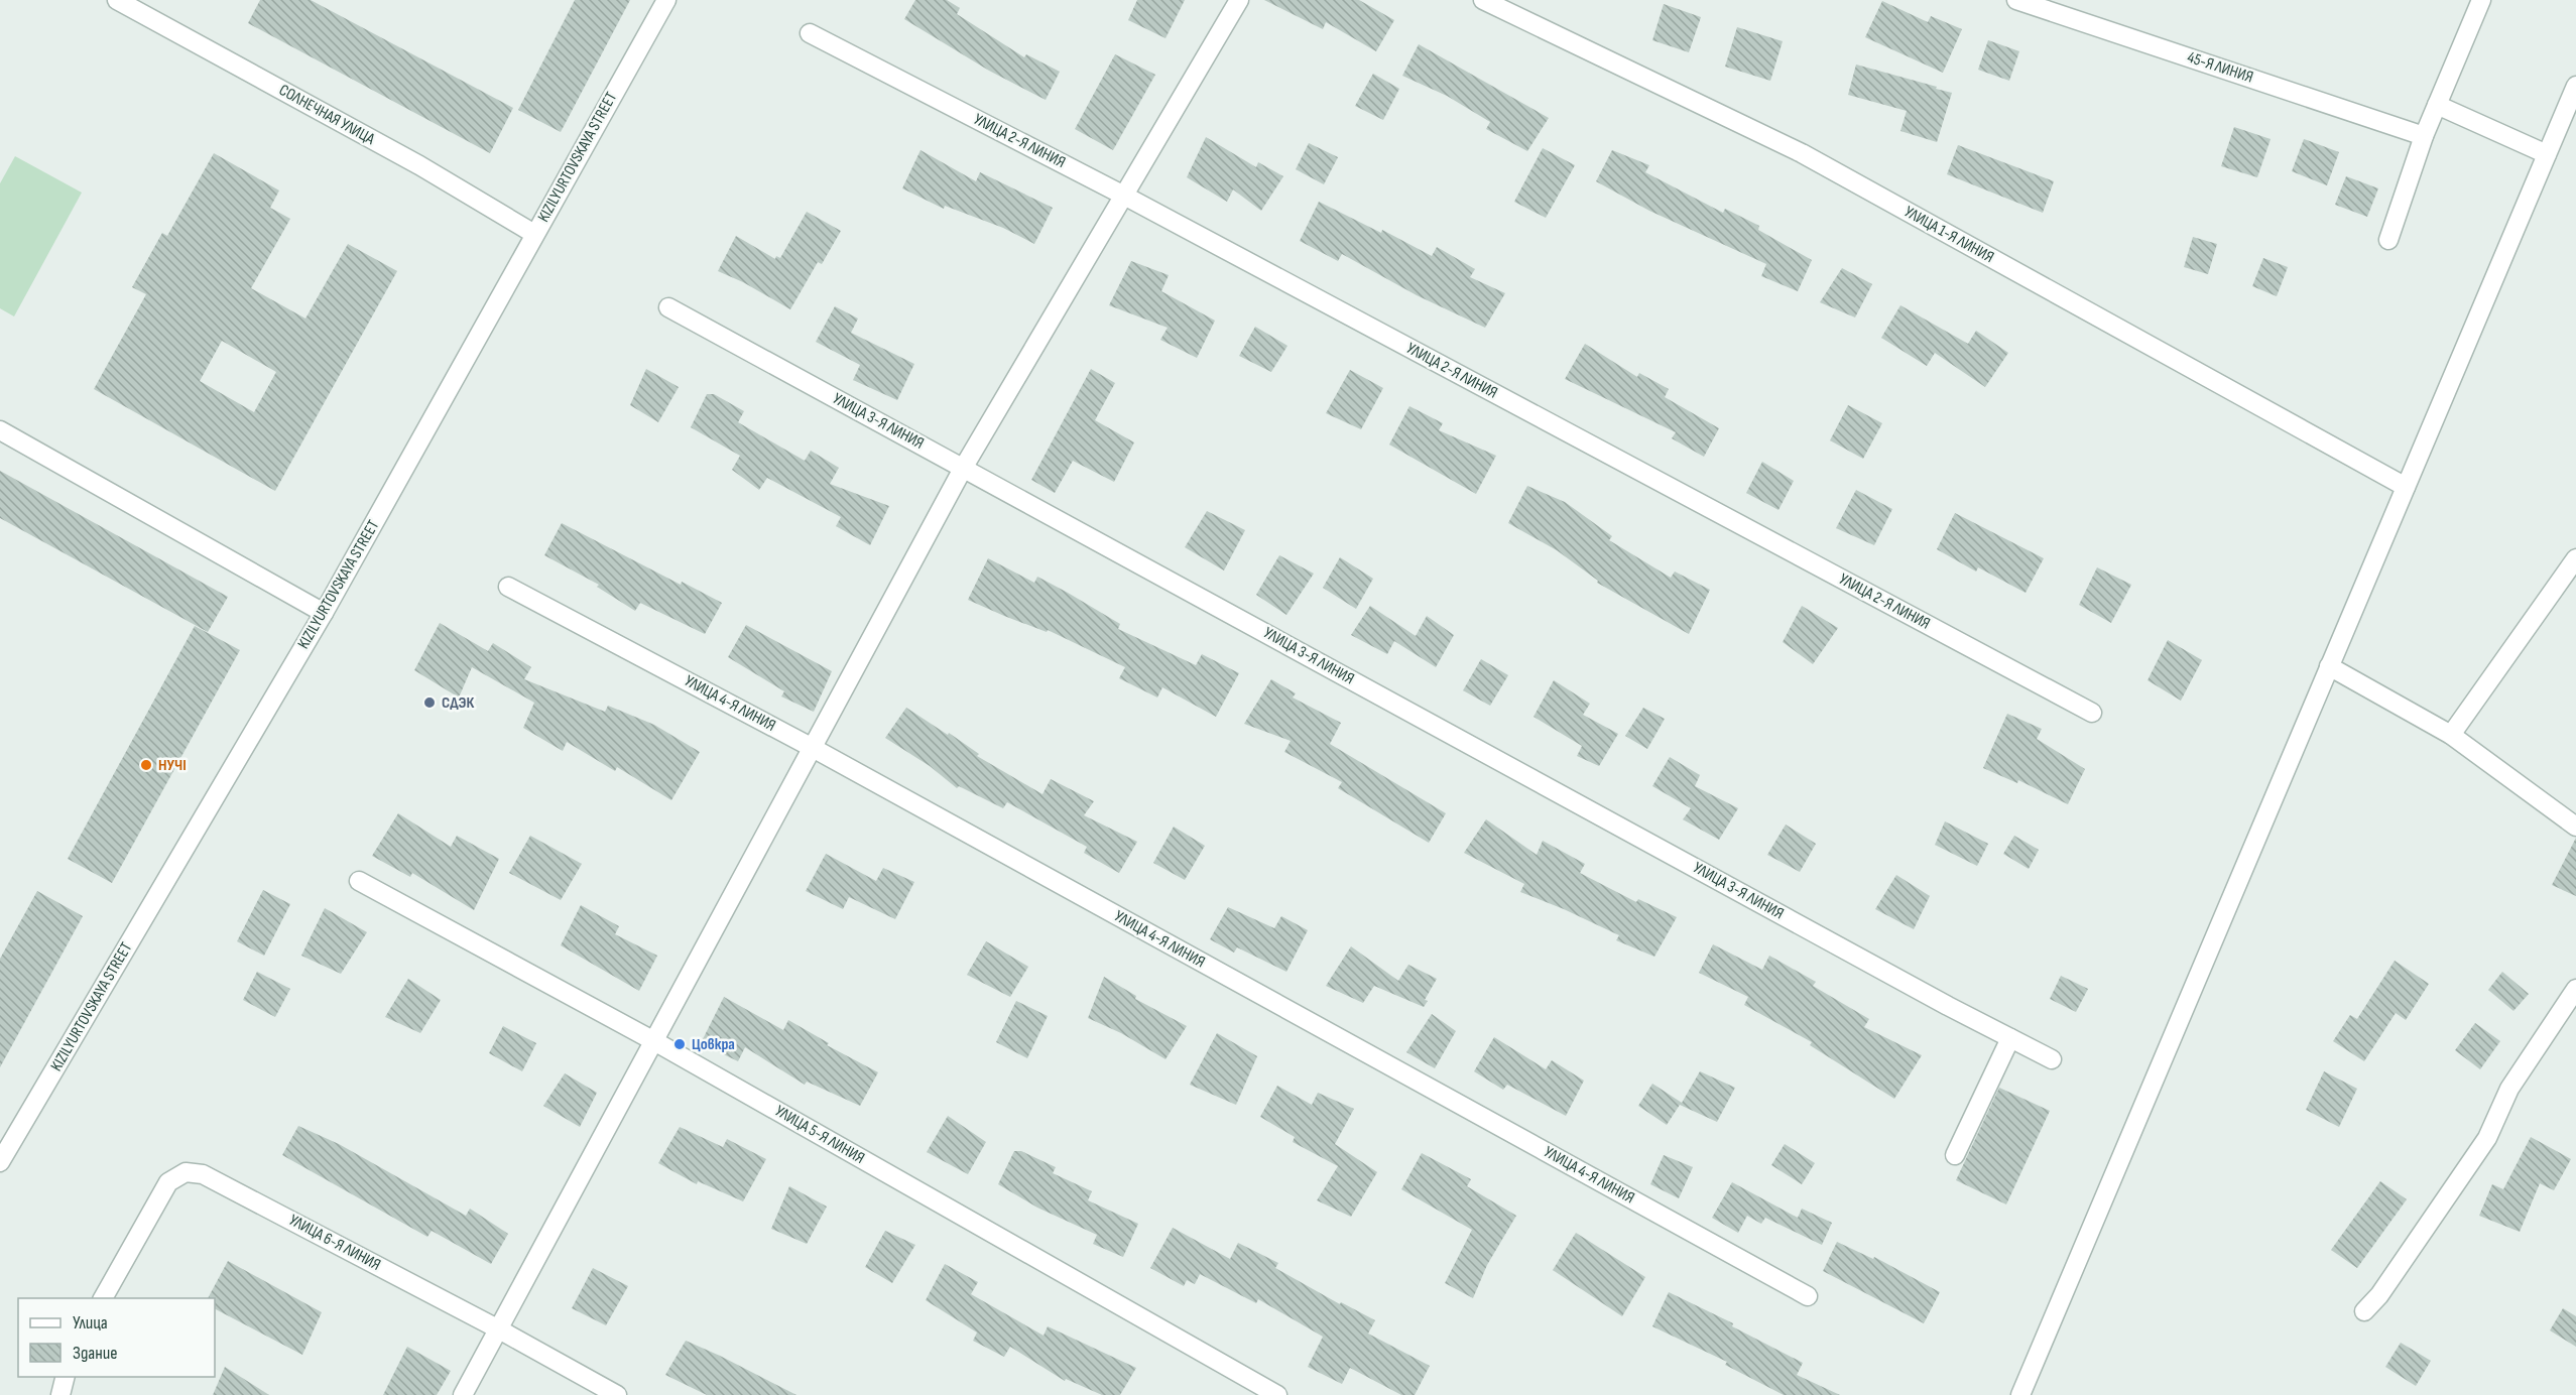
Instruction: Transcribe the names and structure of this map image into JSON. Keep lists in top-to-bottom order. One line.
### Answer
{"streets":{"street":["45-Я ЛИНИЯ","СОЛНЕЧНАЯ УЛИЦА","УЛИЦА 2-Я ЛИНИЯ","KIZILYURTOVSKAYA STREET","УЛИЦА 1-Я ЛИНИЯ","УЛИЦА 3-Я ЛИНИЯ","УЛИЦА 4-Я ЛИНИЯ","УЛИЦА 5-Я ЛИНИЯ","УЛИЦА 6-Я ЛИНИЯ"]},"crossings":[["СОЛНЕЧНАЯ УЛИЦА","KIZILYURTOVSKAYA STREET"]],"places":["СДЭК","НУЧI","Цовкра"],"legend":["Улица","Здание"]}
